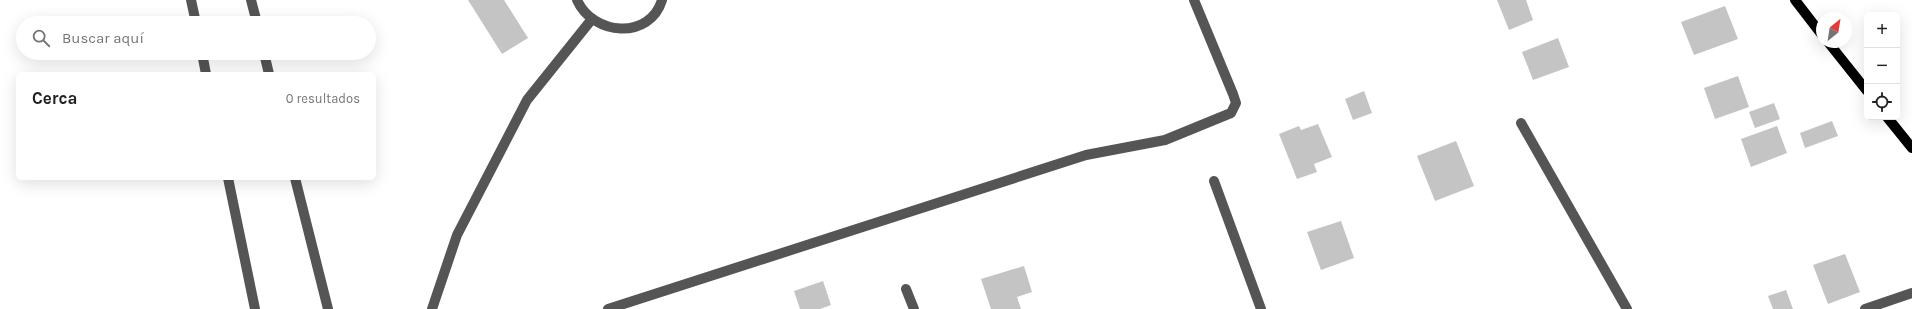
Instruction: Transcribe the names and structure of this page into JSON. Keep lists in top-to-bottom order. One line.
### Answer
{"north":"top right","page":{"map_buttons":["+","−"],"search":"Buscar aquí","heading":["Cerca","0 resultados"]}}
